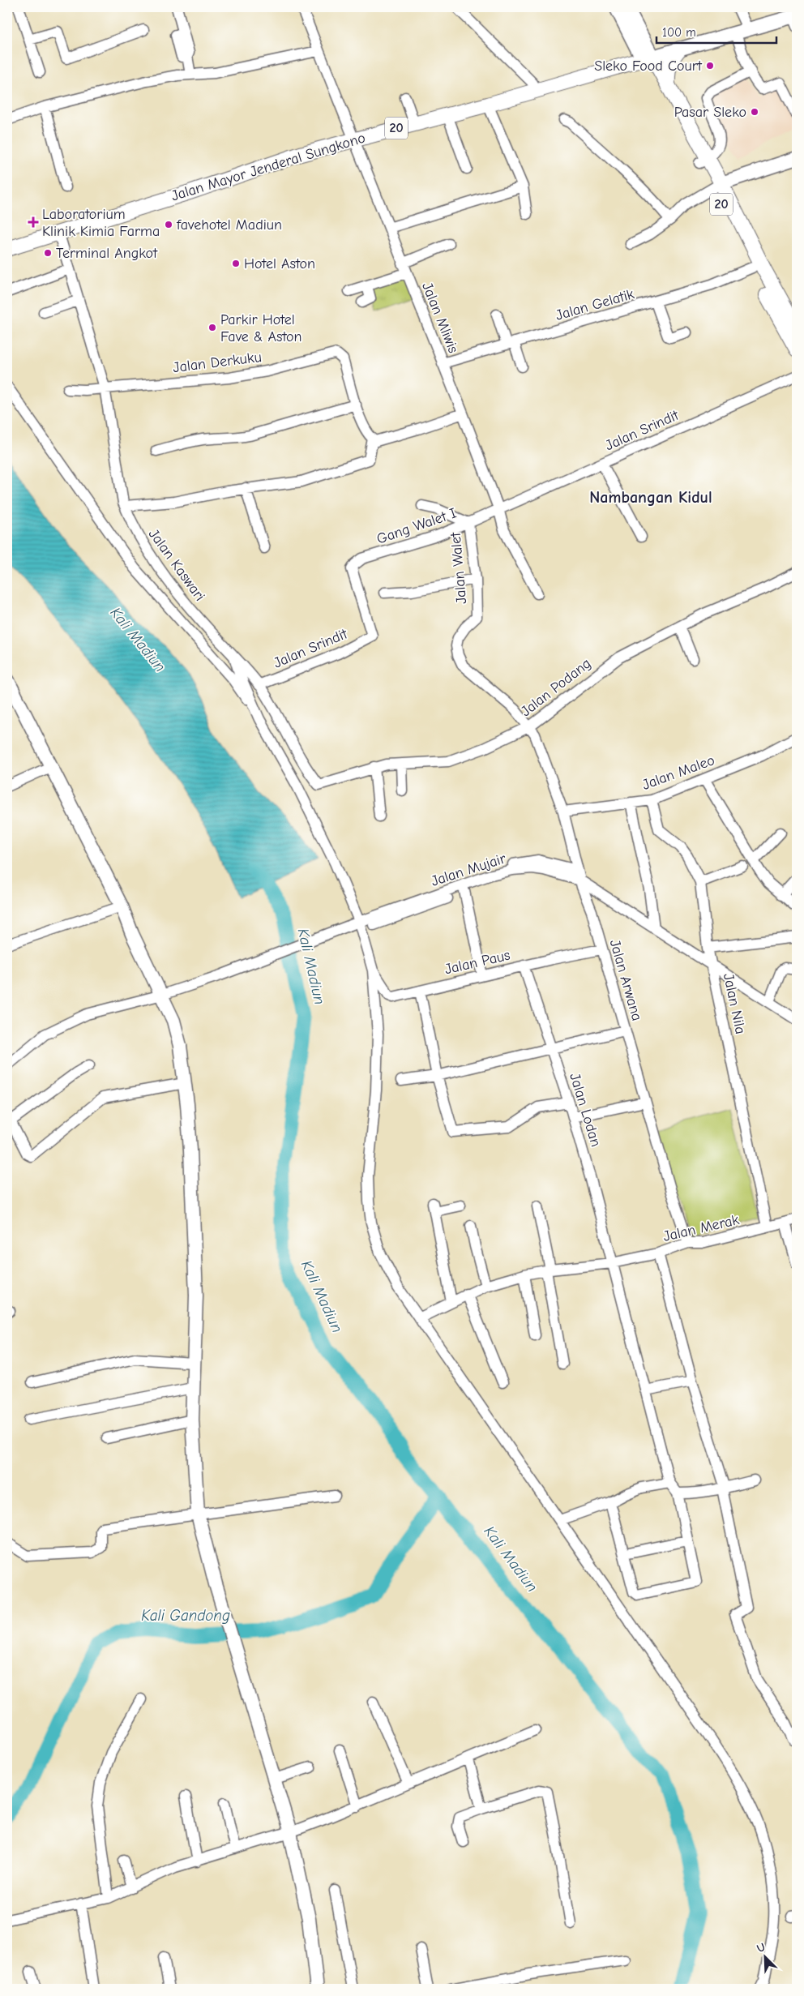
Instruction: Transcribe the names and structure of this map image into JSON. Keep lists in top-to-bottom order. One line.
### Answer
{"streets":{"highway":["20","Jalan Mayor Jenderal Sungkono"],"street":["Jalan Gelatik","Jalan Mliwis","Jalan Derkuku","Jalan Srindit","Gang Walet I","Jalan Kaswari","Jalan Walet","Jalan Podang","Jalan Maleo","Jalan Mujair","Jalan Paus","Jalan Arwana","Jalan Nila","Jalan Lodan","Jalan Merak"]},"crossings":[["20","Jalan Mayor Jenderal Sungkono"],["20","Jalan Gelatik"],["Jalan Mayor Jenderal Sungkono","Jalan Mliwis"],["Jalan Mayor Jenderal Sungkono","Jalan Kaswari"],["Jalan Gelatik","Jalan Mliwis"],["Jalan Mliwis","Jalan Srindit"],["Jalan Mliwis","Jalan Walet"],["Jalan Derkuku","Jalan Kaswari"],["Jalan Srindit","Gang Walet I"],["Jalan Srindit","Jalan Kaswari"],["Jalan Srindit","Jalan Walet"],["Gang Walet I","Jalan Walet"],["Jalan Kaswari","Jalan Podang"],["Jalan Walet","Jalan Podang"],["Jalan Walet","Jalan Arwana"],["Jalan Podang","Jalan Arwana"],["Jalan Maleo","Jalan Arwana"],["Jalan Maleo","Jalan Nila"],["Jalan Mujair","Jalan Arwana"],["Jalan Mujair","Jalan Nila"],["Jalan Paus","Jalan Arwana"],["Jalan Paus","Jalan Lodan"],["Jalan Arwana","Jalan Merak"],["Jalan Nila","Jalan Merak"],["Jalan Lodan","Jalan Merak"]],"districts":["Nambangan Kidul"],"water":["Kali Madiun","Kali Gandong"],"places":{"other":["Sleko Food Court","Pasar Sleko","favehotel Madiun","Terminal Angkot","Hotel Aston","Parkir Hotel Fave & Aston"],"health":["Laboratorium Klinik Kimia Farma"]},"scale_bar":"100 m","north":"top left"}
